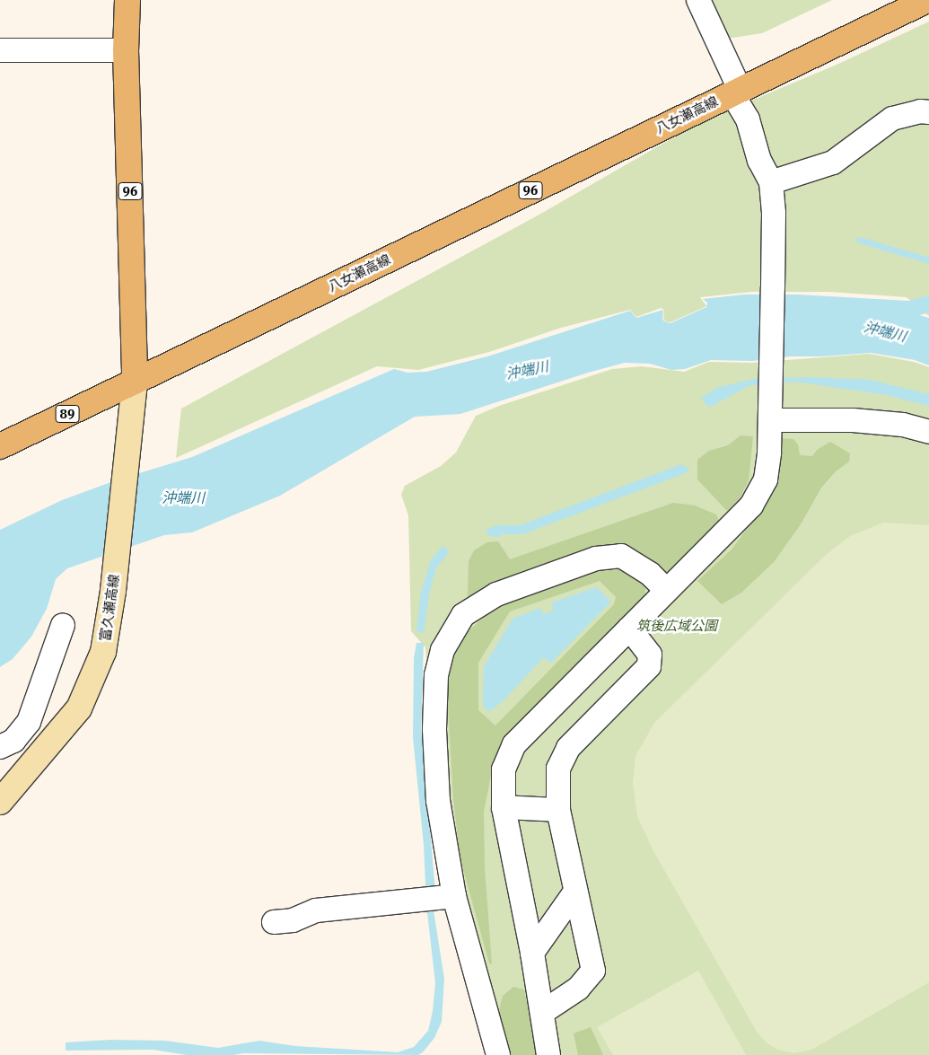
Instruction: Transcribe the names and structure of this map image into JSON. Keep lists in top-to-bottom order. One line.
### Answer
{"streets":{"main road":["八女瀬高線","96","89","富久瀬高線"]},"crossings":[["八女瀬高線","96"],["八女瀬高線","89"],["八女瀬高線","富久瀬高線"],["96","89"],["96","富久瀬高線"],["89","富久瀬高線"]],"water":["沖端川"],"parks":["筑後広域公園"]}
